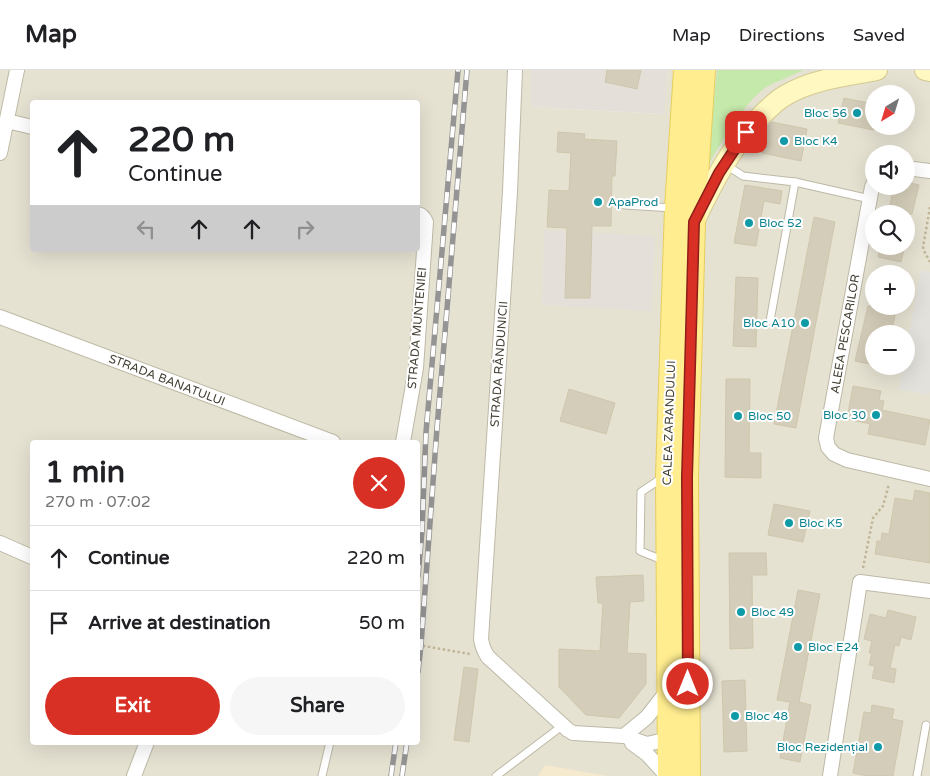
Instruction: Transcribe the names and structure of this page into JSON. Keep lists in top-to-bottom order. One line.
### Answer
{"streets":{"main road":["CALEA ZARANDULUI"],"street":["STRADA MUNTENIEI","ALEEA PESCARILOR","STRADA RÂNDUNICII","STRADA BANATULUI"]},"places":["Bloc 56","Bloc K4","ApaProd","Bloc 52","Bloc A10","Bloc 30","Bloc 50","Bloc K5","Bloc 49","Bloc E24","Bloc 48","Bloc Rezidențial"],"north":"bottom left","page":{"header":"Map","nav":["Map","Directions","Saved"],"map_buttons":["+","−"],"turn":["220 m","Continue"],"heading":["1 min","270 m · 07:02"],"list":[{"name":"Continue","value":"220 m"},{"name":"Arrive at destination","value":"50 m"}],"buttons":["Exit","Share"]}}
